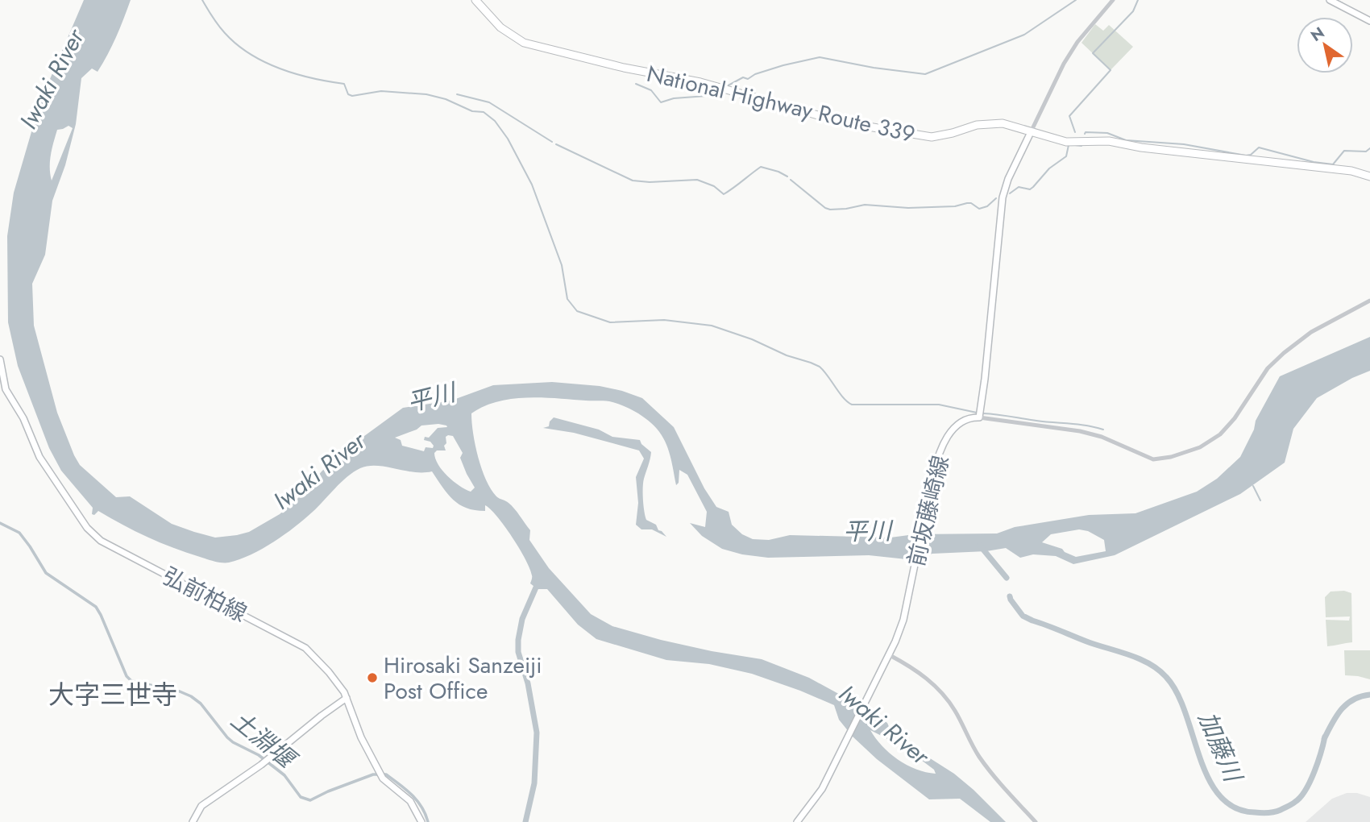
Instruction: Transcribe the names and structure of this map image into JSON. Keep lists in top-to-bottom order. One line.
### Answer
{"streets":{"highway":["National Highway Route 339"],"main road":["前坂藤崎線","弘前柏線"]},"districts":["大字三世寺"],"water":["Iwaki River","平川","土淵堰","加藤川"],"places":["Hirosaki Sanzeiji Post Office"],"north":"top left"}
